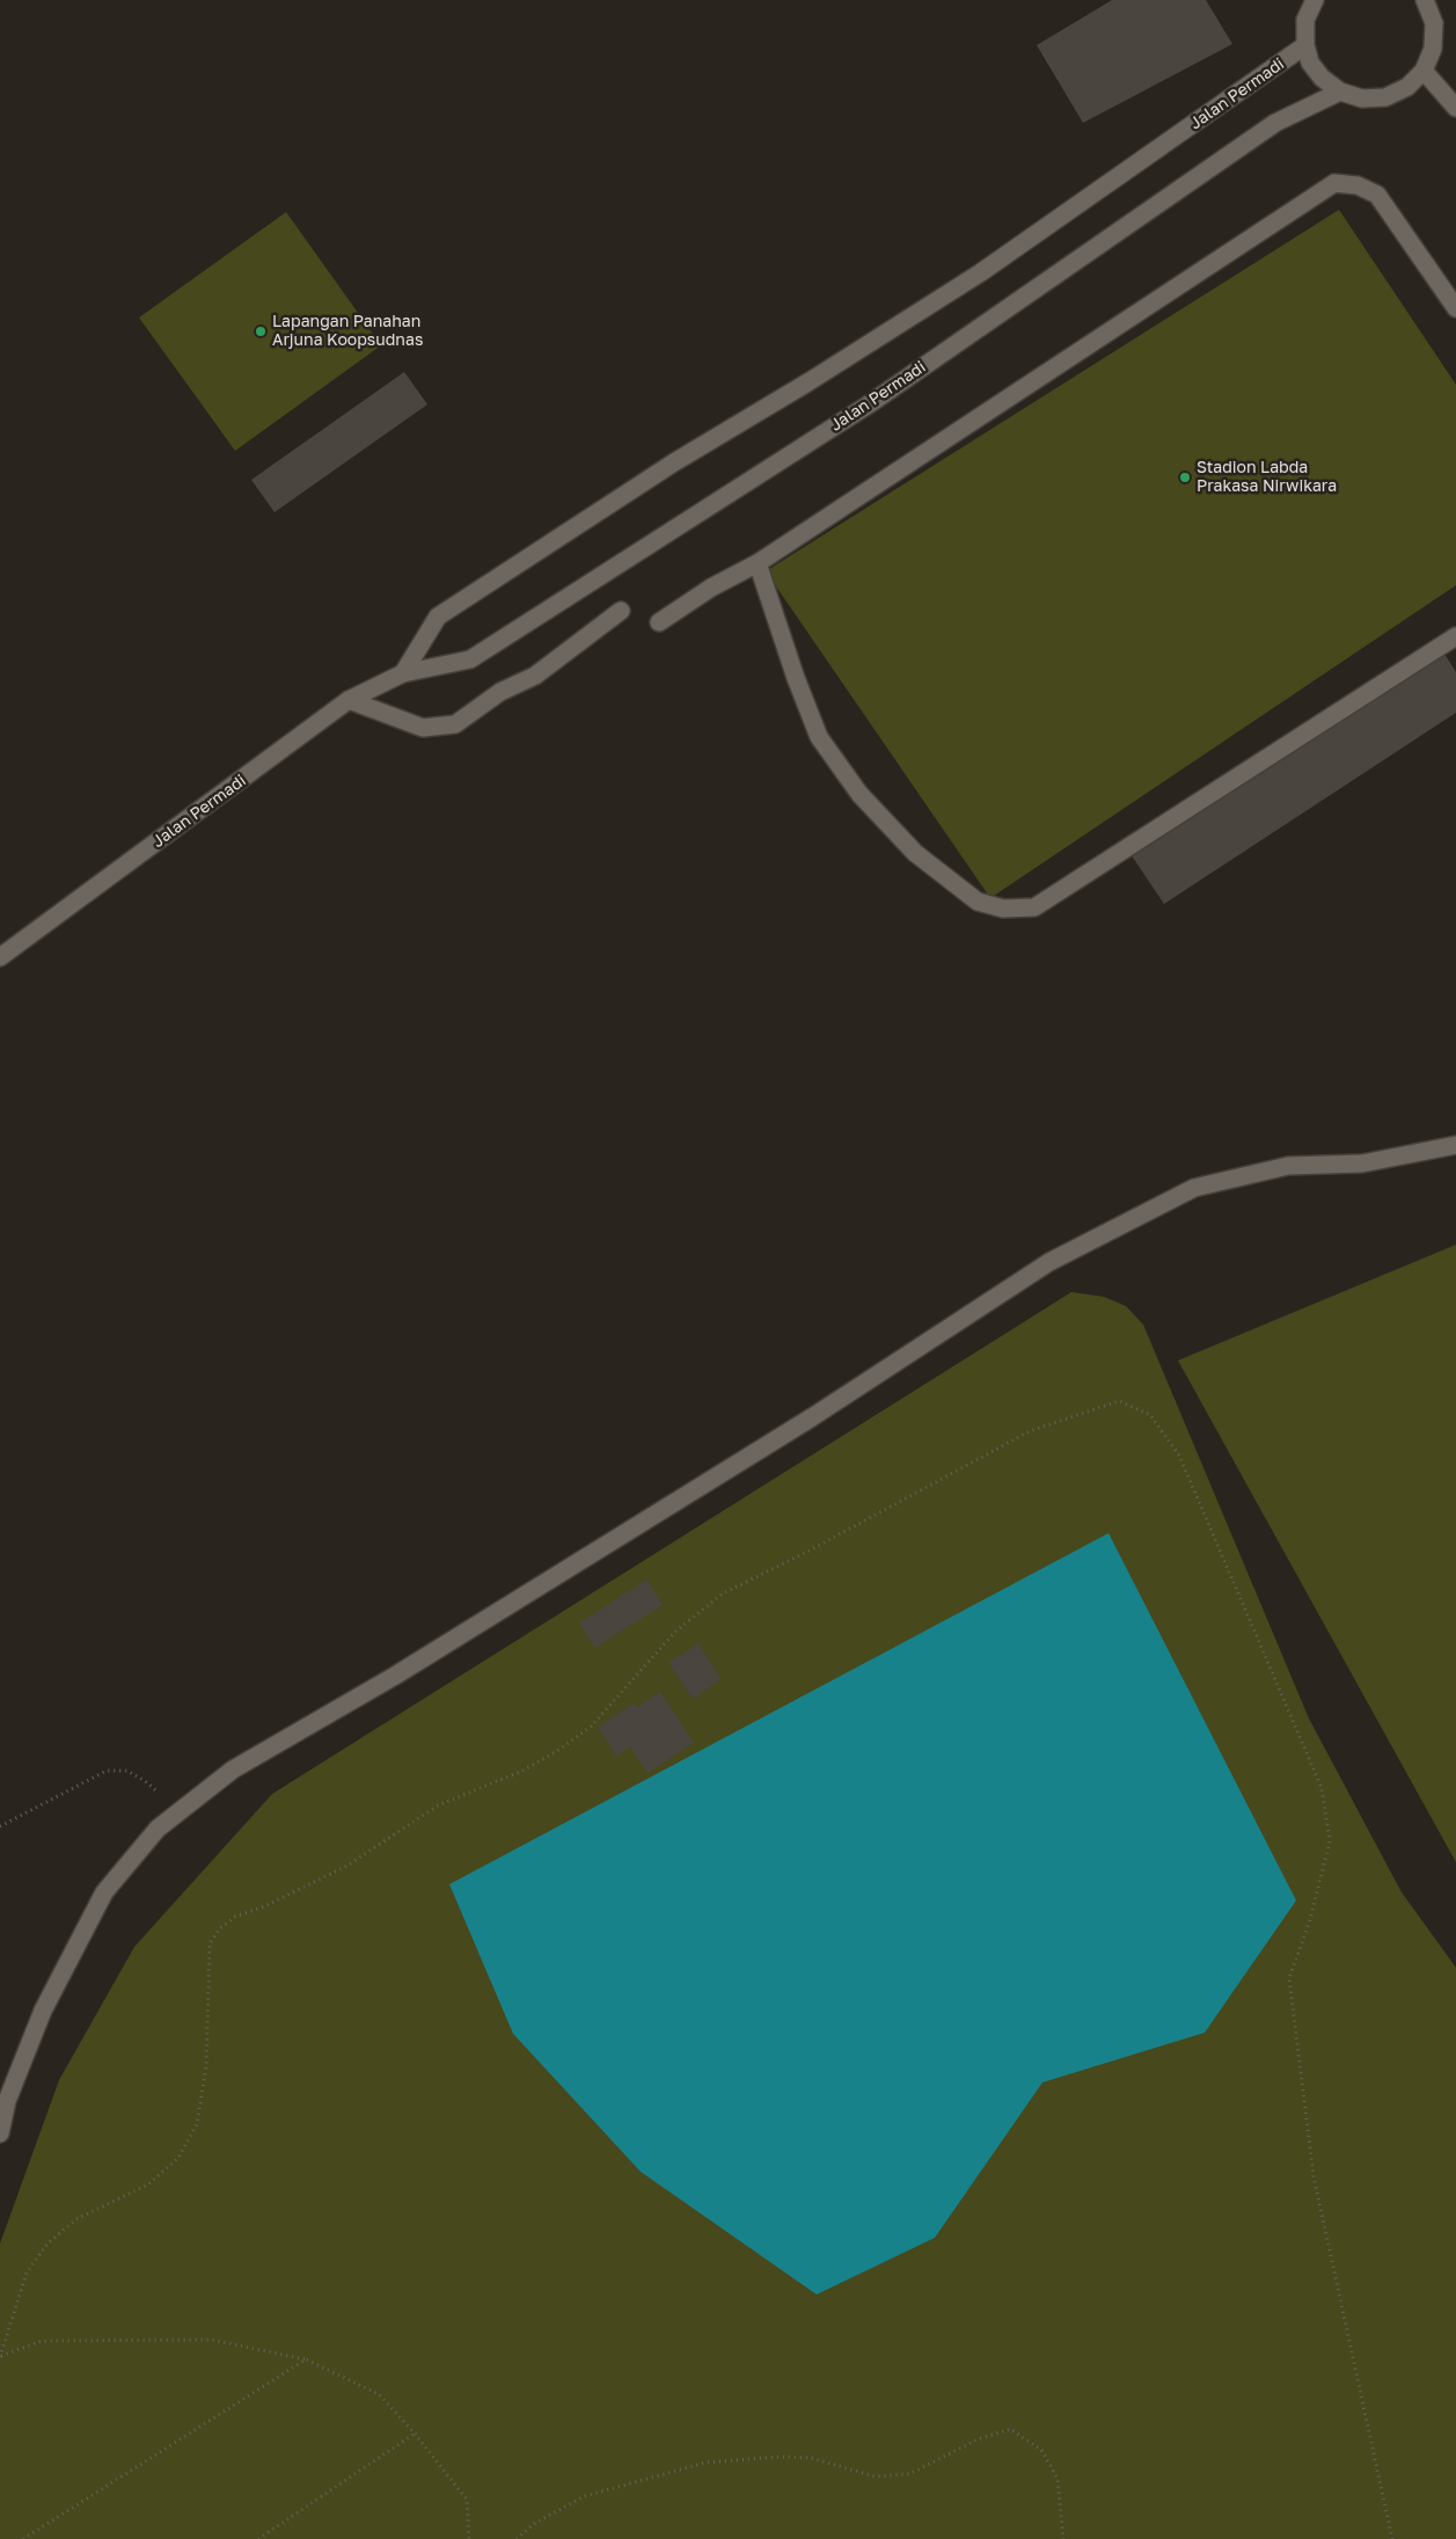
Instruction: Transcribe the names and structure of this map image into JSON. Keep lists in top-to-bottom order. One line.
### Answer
{"streets":{"street":["Jalan Permadi"]},"places":["Lapangan Panahan Arjuna Koopsudnas","Stadion Labda Prakasa Nirwikara"]}
